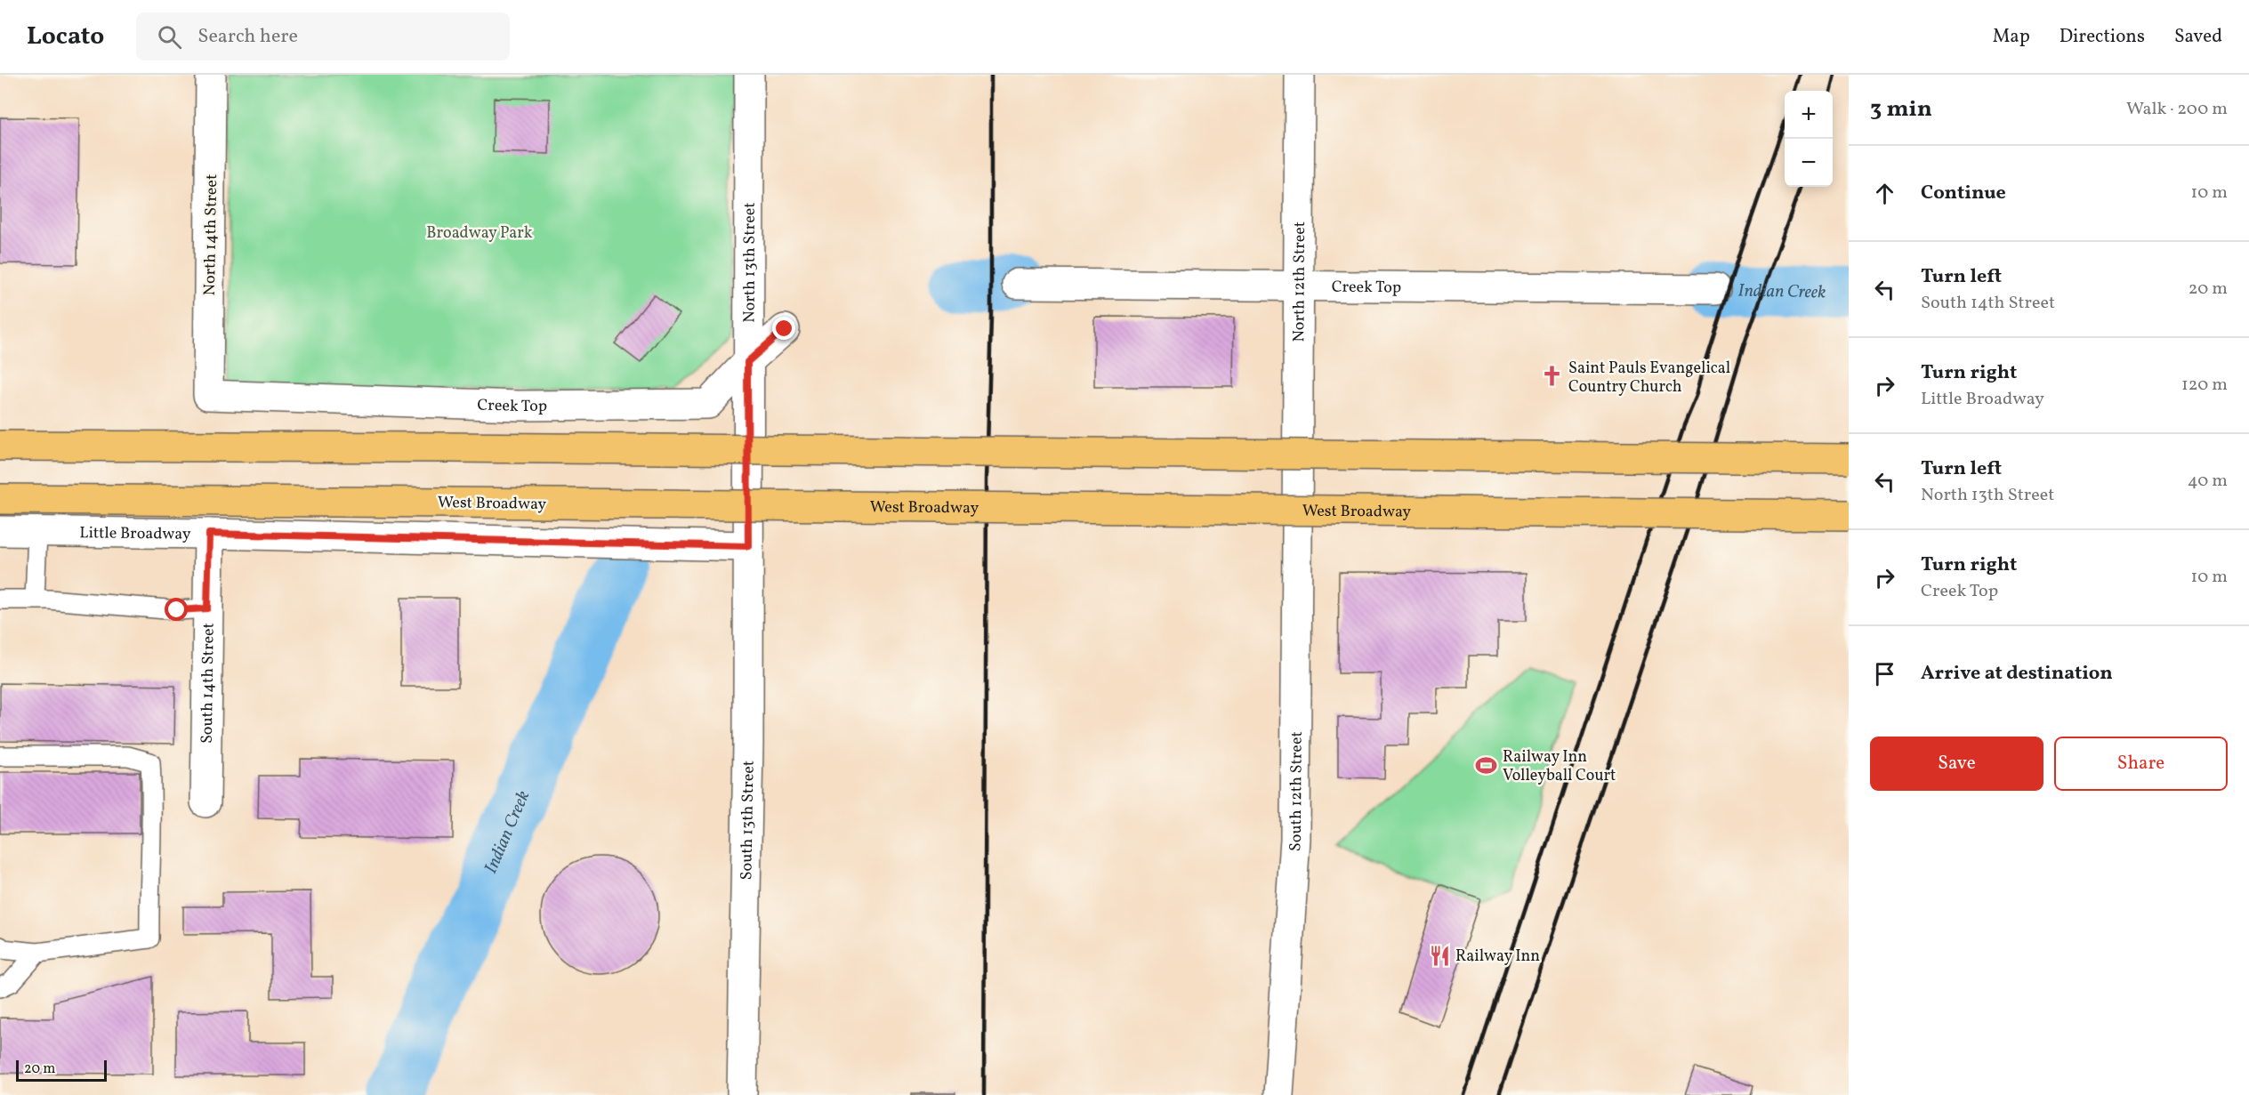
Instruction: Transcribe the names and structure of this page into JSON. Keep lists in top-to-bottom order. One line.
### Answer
{"streets":{"main road":["West Broadway"],"street":["North 14th Street","North 13th Street","North 12th Street","Creek Top","Little Broadway","South 14th Street","South 12th Street","South 13th Street"]},"crossings":[["North 14th Street","Creek Top"],["North 13th Street","Creek Top"],["North 13th Street","Little Broadway"],["North 13th Street","South 13th Street"],["North 12th Street","Creek Top"],["North 12th Street","South 12th Street"],["Little Broadway","South 14th Street"],["Little Broadway","South 13th Street"]],"water":["Indian Creek"],"parks":["Broadway Park"],"places":{"church":["Saint Pauls Evangelical Country Church"],"sports":["Railway Inn Volleyball Court"],"restaurant":["Railway Inn"]},"scale_bar":"20 m","page":{"header":"Locato","search":"Search here","nav":["Map","Directions","Saved"],"heading":["3 min","Walk · 200 m"],"map_buttons":["+","−"],"list":[["Continue","10 m"],["Turn left","South 14th Street","20 m"],["Turn right","Little Broadway","120 m"],["Turn left","North 13th Street","40 m"],["Turn right","Creek Top","10 m"],"Arrive at destination"],"buttons":["Save","Share"],"scale":"20 m"}}
